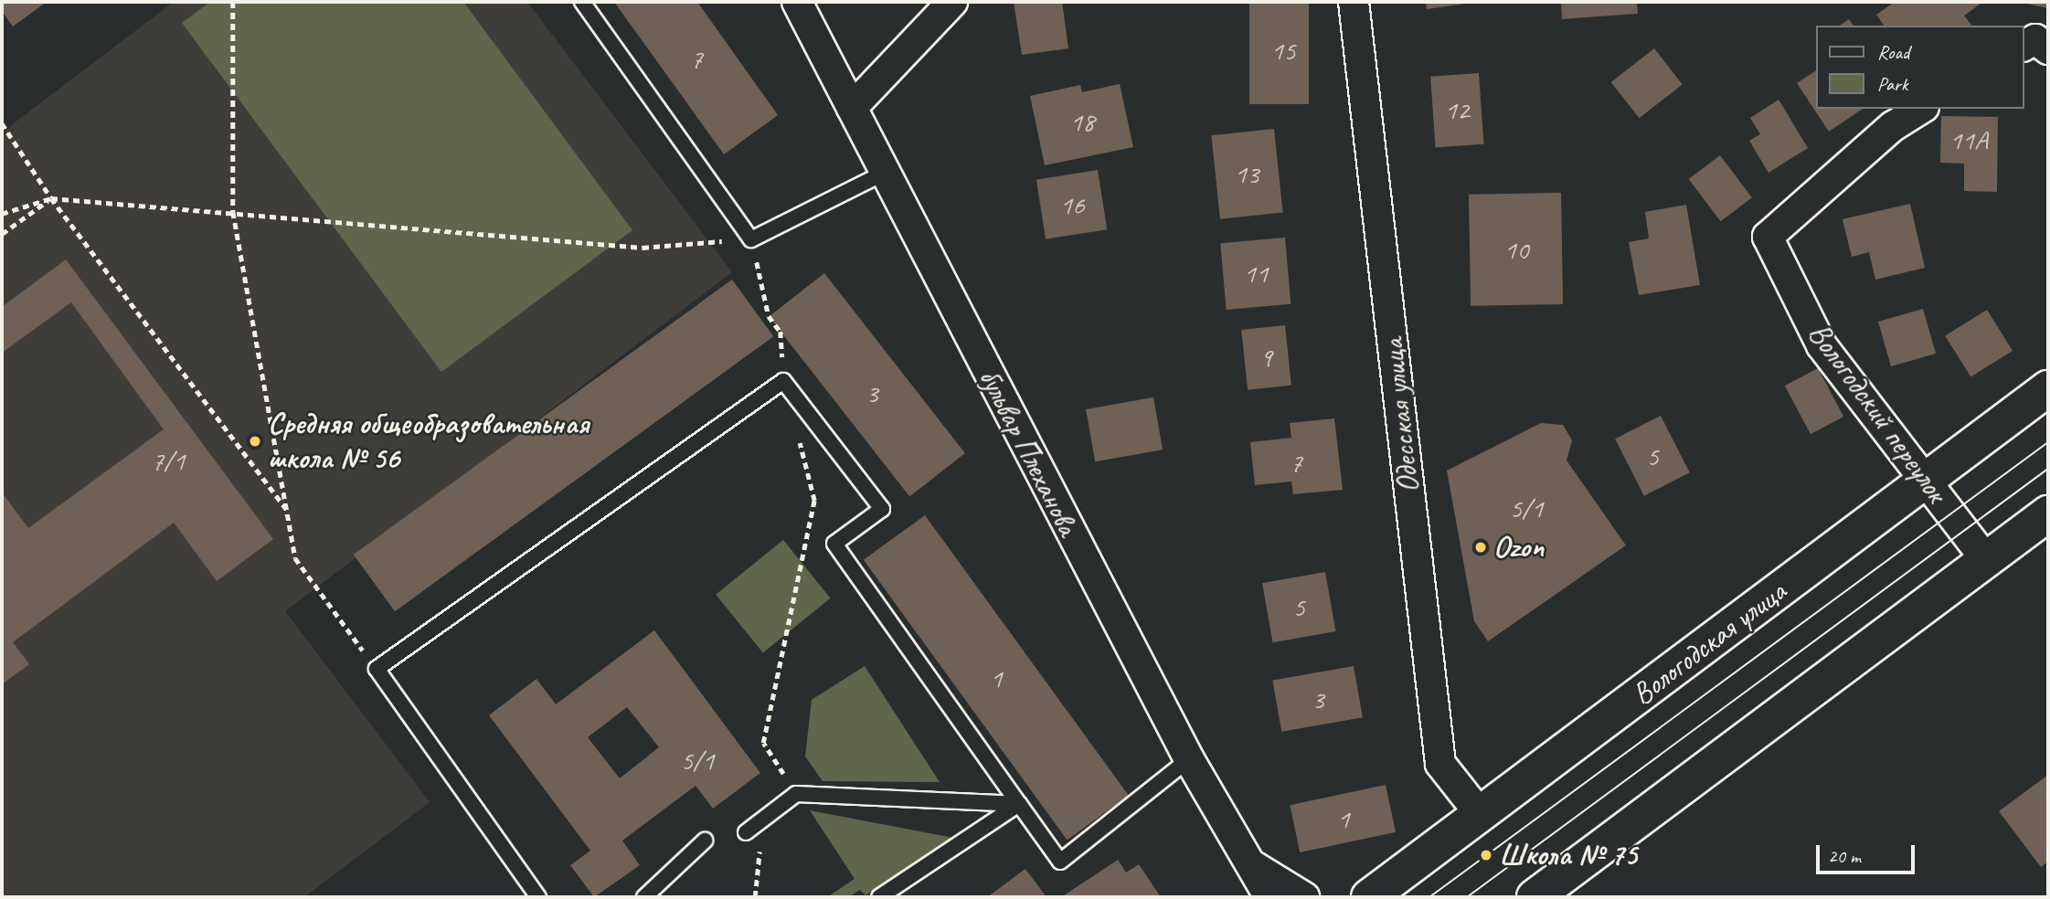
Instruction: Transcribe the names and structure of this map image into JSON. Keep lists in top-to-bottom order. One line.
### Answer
{"streets":{"main road":["Вологодская улица"],"street":["Вологодский переулок","Одесская улица","бульвар Плеханова"]},"crossings":[["Вологодский переулок","Вологодская улица"],["Одесская улица","Вологодская улица"]],"places":["Средняя общеобразовательная школа № 56","Ozon","Школа № 75"],"house_numbers":["15","7","12","18","11А","13","16","10","11","9","3","5","7/1","7","5/1","5","1","3","5/1","1"],"legend":["Road","Park"],"scale_bar":"20 m"}
